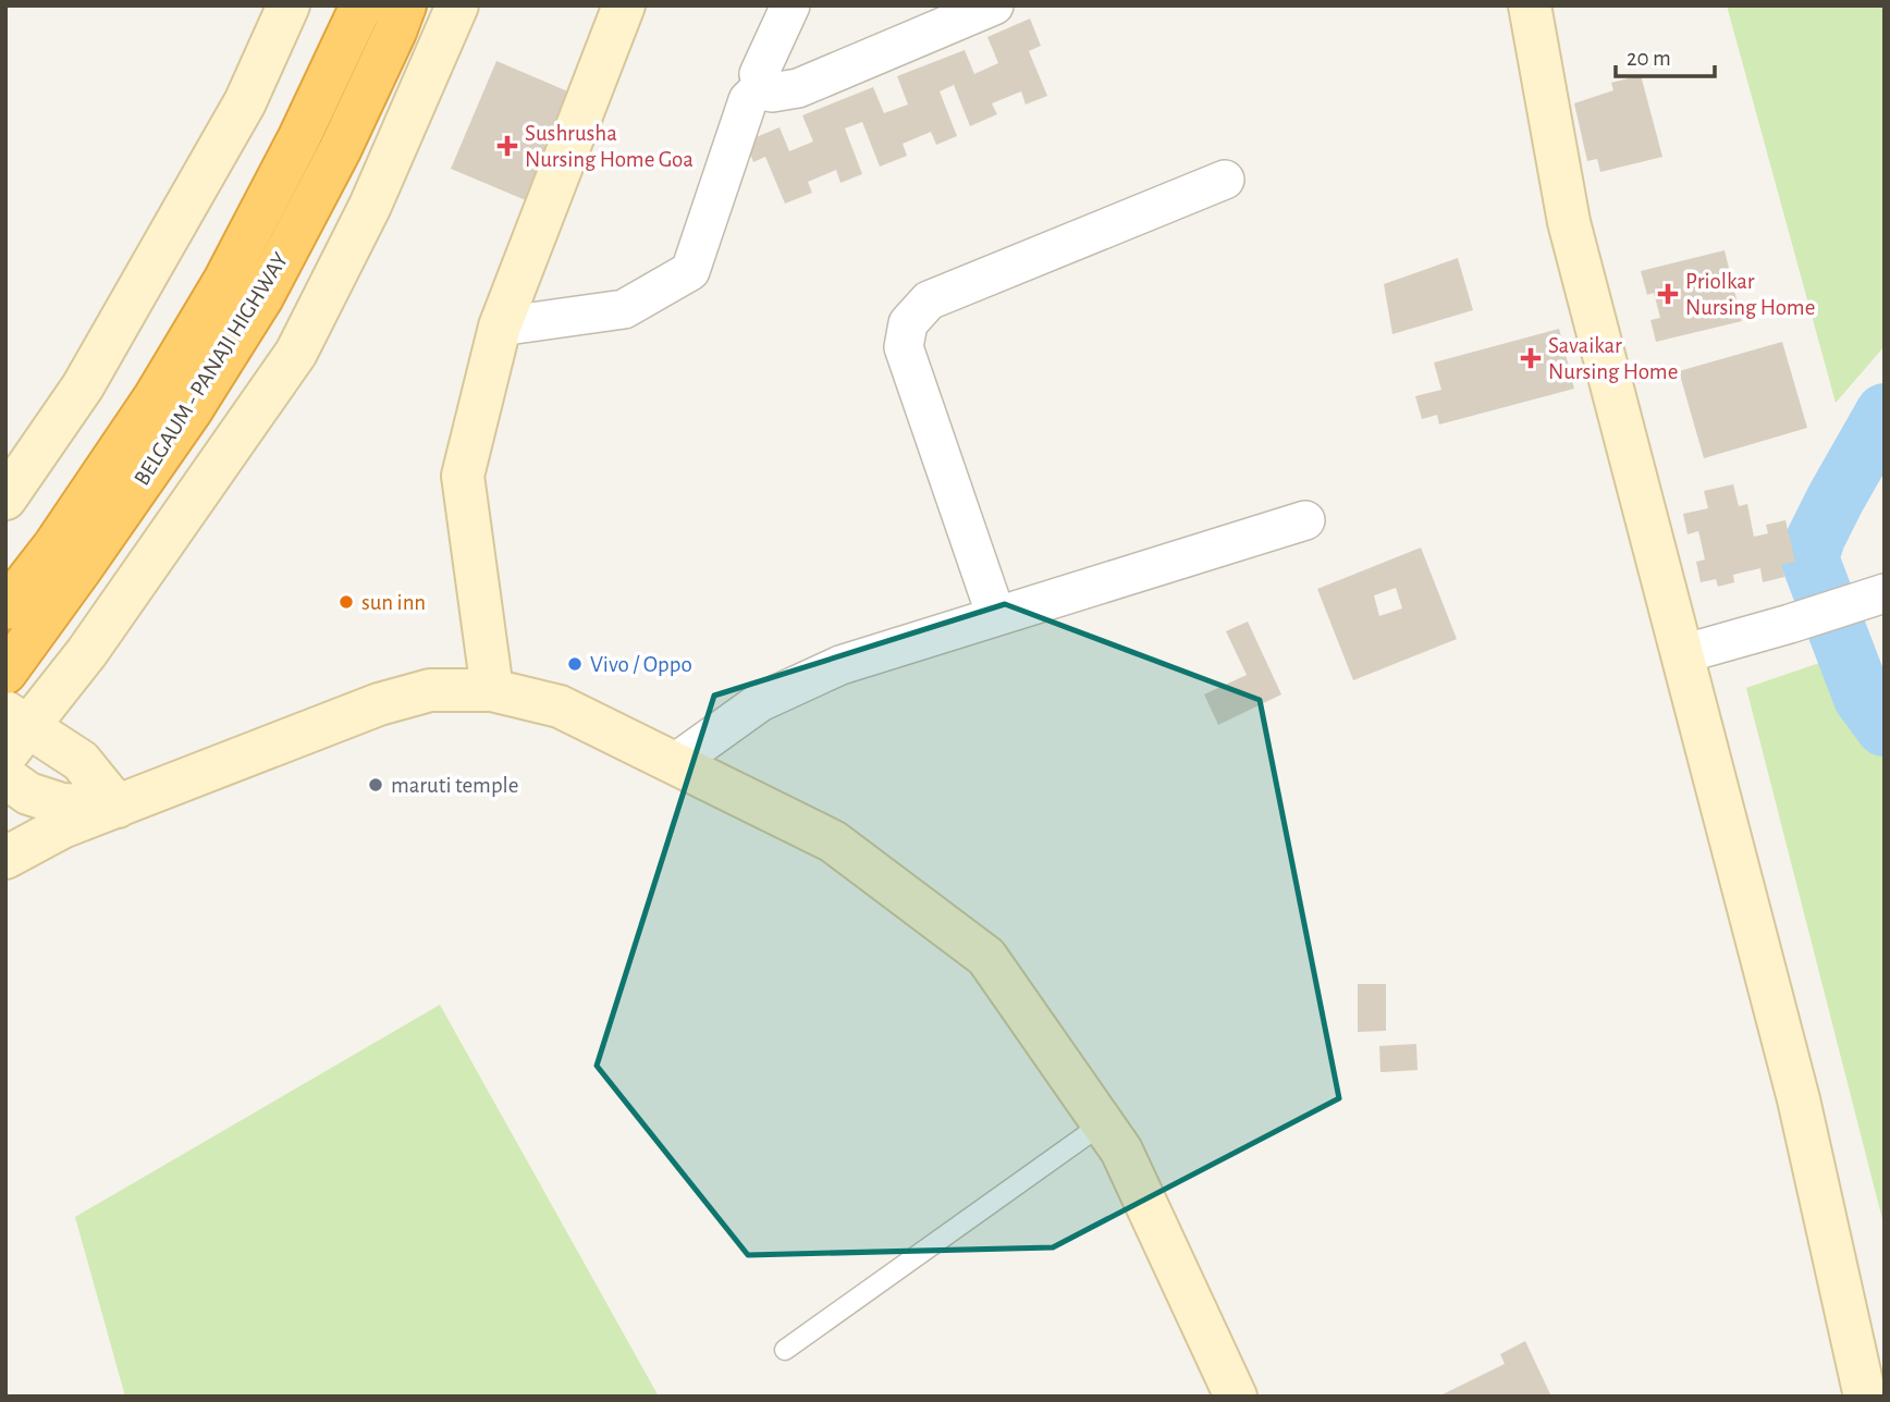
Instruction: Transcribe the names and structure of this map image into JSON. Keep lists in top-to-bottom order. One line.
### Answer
{"streets":{"highway":["BELGAUM - PANAJI HIGHWAY"]},"places":{"health":["Sushrusha Nursing Home Goa","Priolkar Nursing Home","Savaikar Nursing Home"],"other":["sun inn","Vivo / Oppo","maruti temple"]},"scale_bar":"20 m"}
